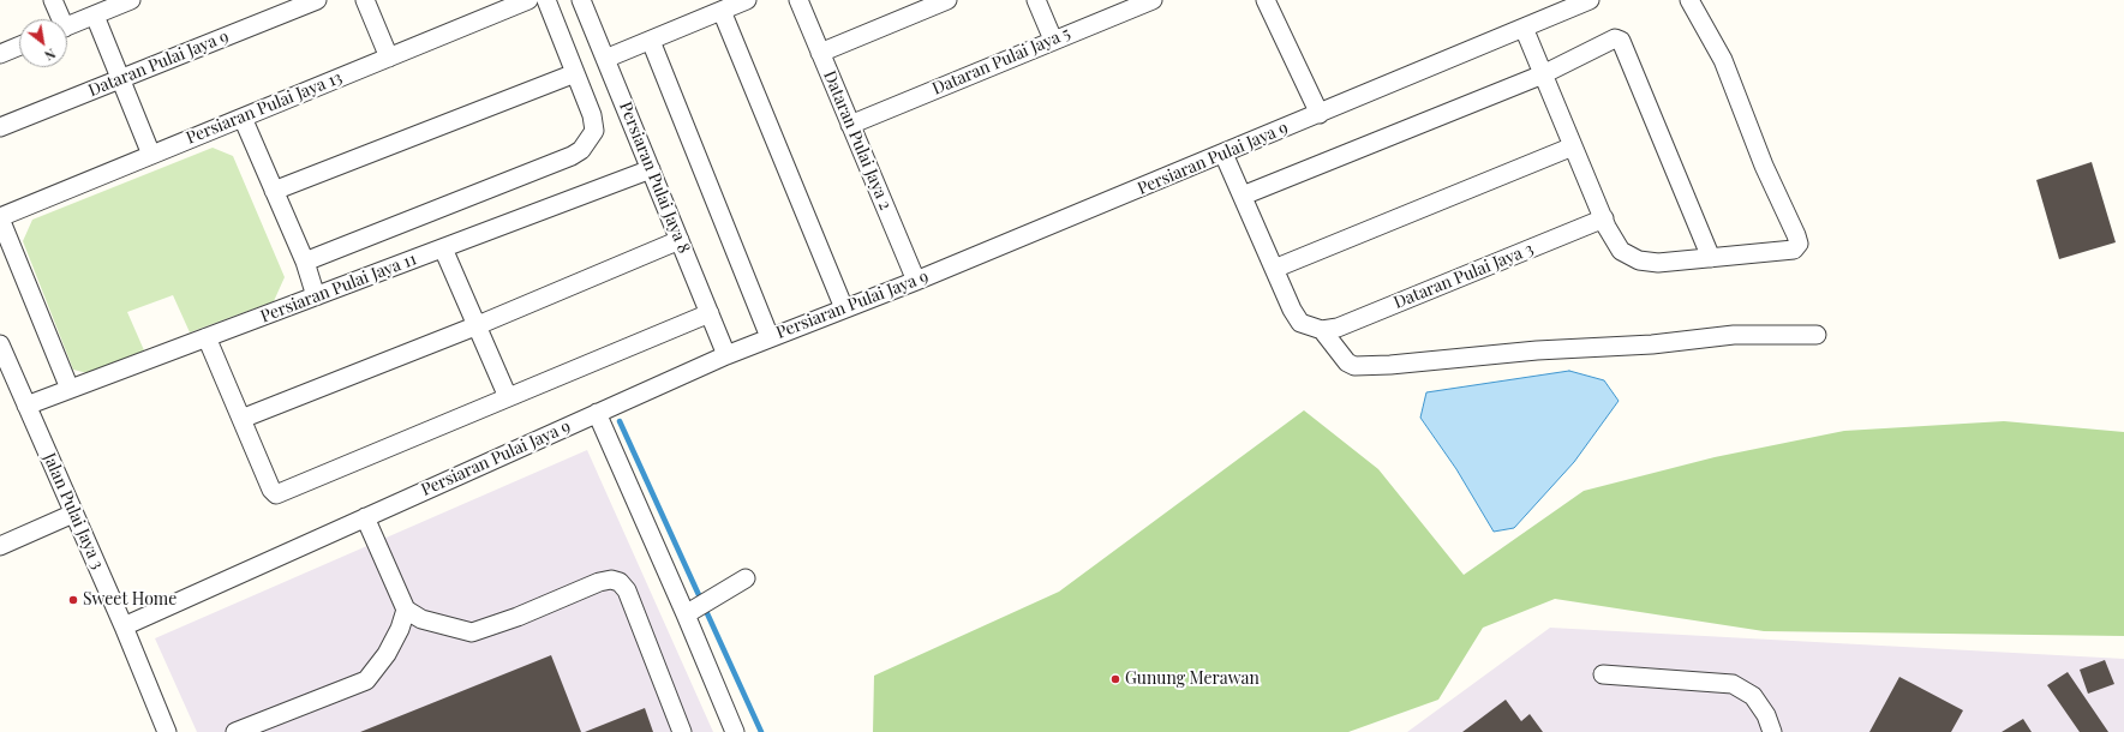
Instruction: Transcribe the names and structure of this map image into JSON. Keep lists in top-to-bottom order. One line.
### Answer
{"streets":{"street":["Dataran Pulai Jaya 5","Dataran Pulai Jaya 9","Persiaran Pulai Jaya 13","Dataran Pulai Jaya 2","Persiaran Pulai Jaya 9","Persiaran Pulai Jaya 8","Dataran Pulai Jaya 3","Persiaran Pulai Jaya 11","Jalan Pulai Jaya 3"]},"crossings":[["Dataran Pulai Jaya 5","Dataran Pulai Jaya 2"],["Dataran Pulai Jaya 2","Persiaran Pulai Jaya 9"],["Persiaran Pulai Jaya 9","Persiaran Pulai Jaya 8"],["Persiaran Pulai Jaya 9","Jalan Pulai Jaya 3"],["Persiaran Pulai Jaya 8","Persiaran Pulai Jaya 11"],["Persiaran Pulai Jaya 11","Jalan Pulai Jaya 3"]],"places":["Sweet Home","Gunung Merawan"],"north":"bottom right"}
